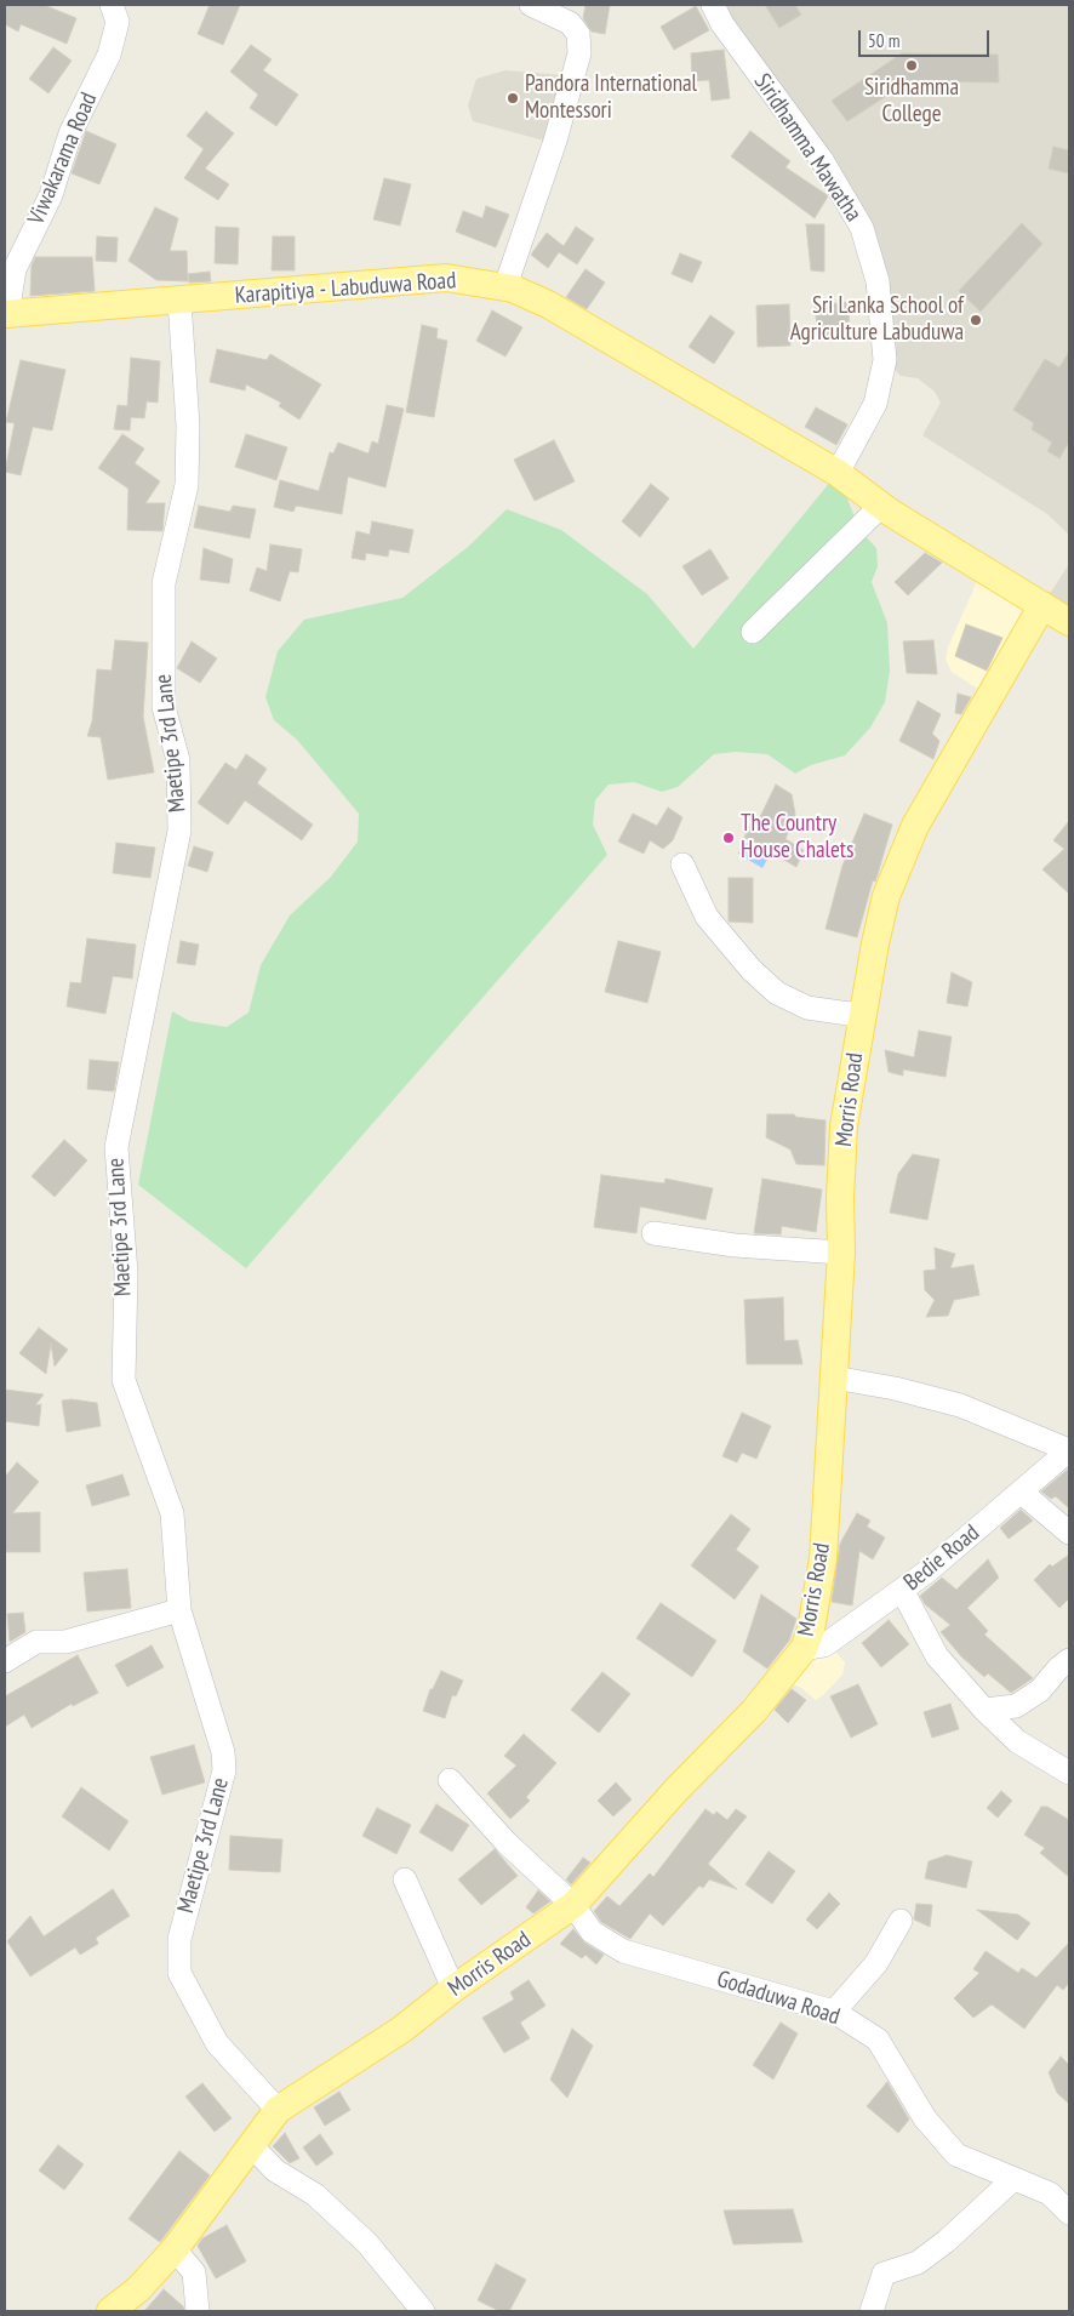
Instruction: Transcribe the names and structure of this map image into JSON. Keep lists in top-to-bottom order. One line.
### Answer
{"streets":{"main road":["Karapitiya - Labuduwa Road","Morris Road"],"street":["Siridhamma Mawatha","Viwakarama Road","Maetipe 3rd Lane","Bedie Road","Godaduwa Road"]},"crossings":[["Siridhamma Mawatha","Karapitiya - Labuduwa Road"],["Viwakarama Road","Karapitiya - Labuduwa Road"],["Karapitiya - Labuduwa Road","Maetipe 3rd Lane"],["Karapitiya - Labuduwa Road","Morris Road"],["Maetipe 3rd Lane","Morris Road"],["Morris Road","Bedie Road"],["Morris Road","Godaduwa Road"]],"places":["Siridhamma College","Pandora International Montessori","Sri Lanka School of Agriculture Labuduwa","The Country House Chalets"],"scale_bar":"50 m"}
